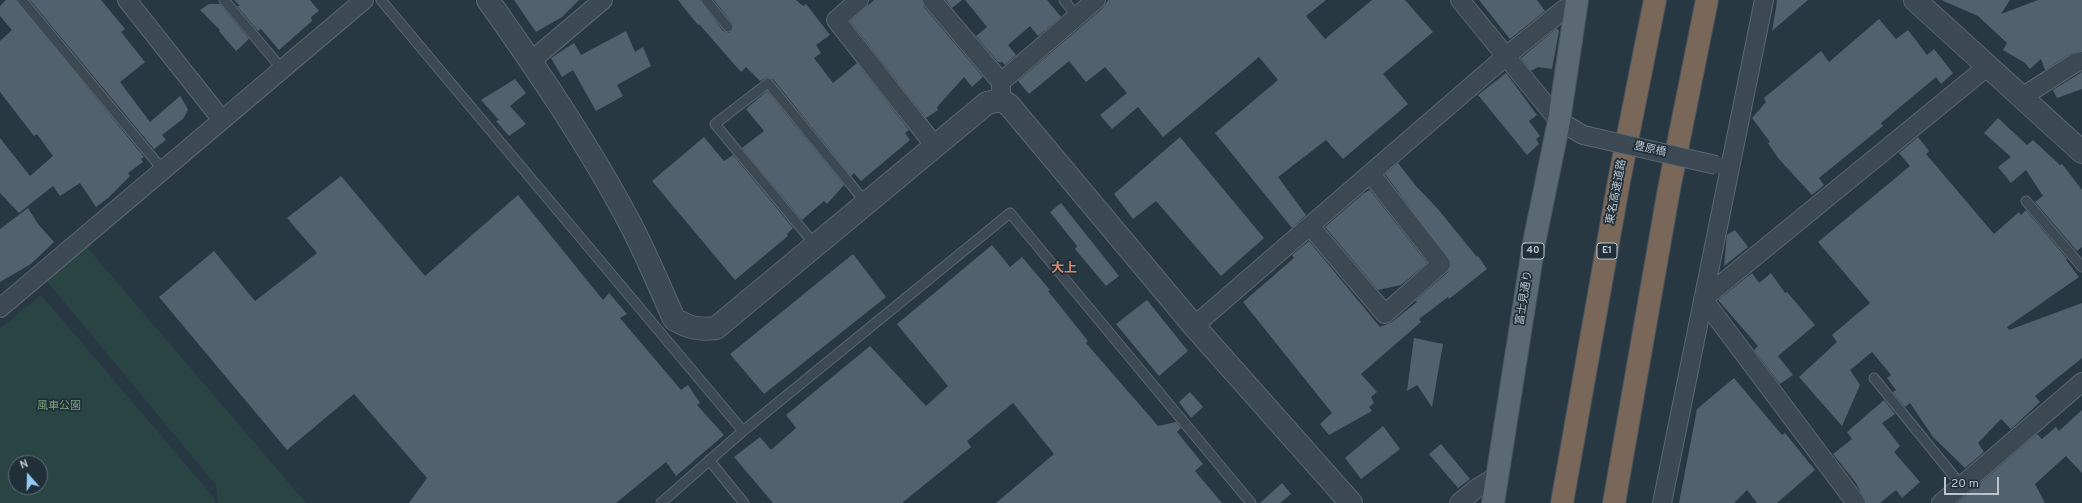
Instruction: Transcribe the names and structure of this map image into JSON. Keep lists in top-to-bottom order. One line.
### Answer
{"streets":{"highway":["東名高速道路","E1"],"main road":["40","富士見通り"],"street":["豊原橋"]},"crossings":[["豊原橋","富士見通り"]],"districts":["大上"],"parks":["風車公園"],"scale_bar":"20 m","north":"top"}
